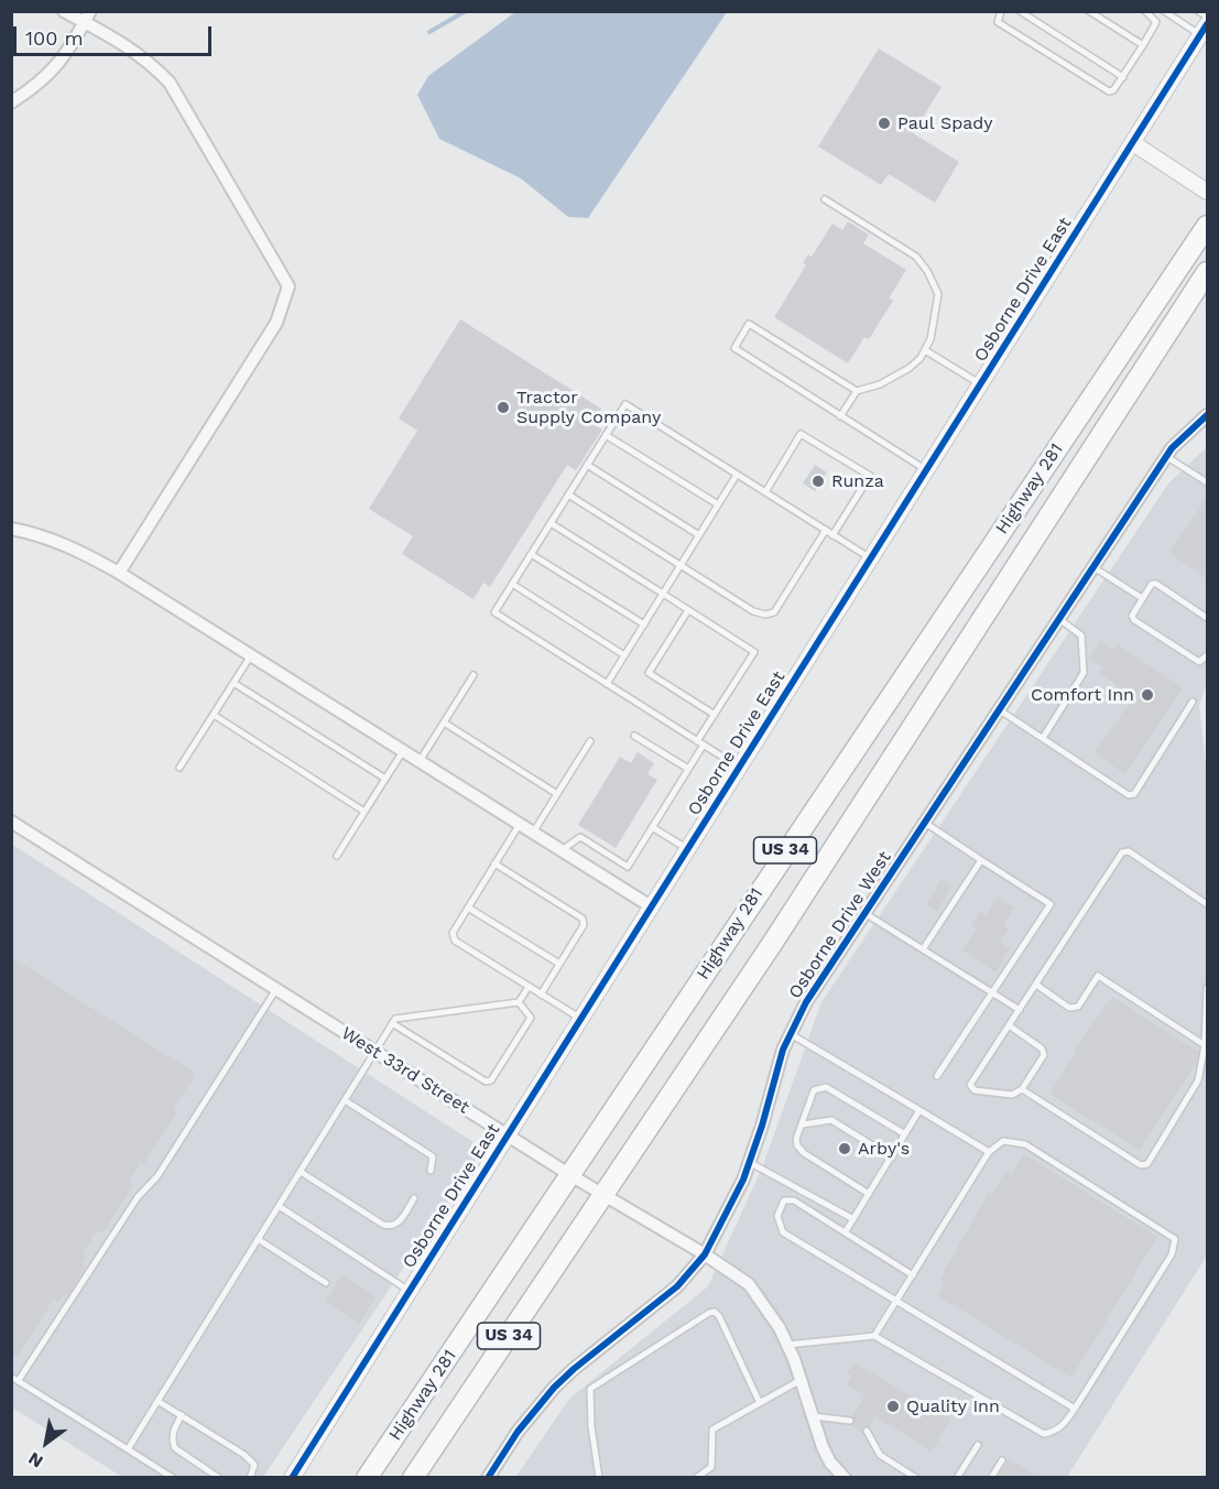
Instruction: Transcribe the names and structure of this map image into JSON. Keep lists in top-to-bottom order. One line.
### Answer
{"streets":{"highway":["Highway 281","US 34"],"street":["Osborne Drive East","Osborne Drive West","West 33rd Street"]},"crossings":[["Osborne Drive East","West 33rd Street"],["Highway 281","West 33rd Street"],["Osborne Drive West","West 33rd Street"]],"places":["Paul Spady","Tractor Supply Company","Runza","Comfort Inn","Arby's","Quality Inn"],"scale_bar":"100 m","north":"bottom left"}
